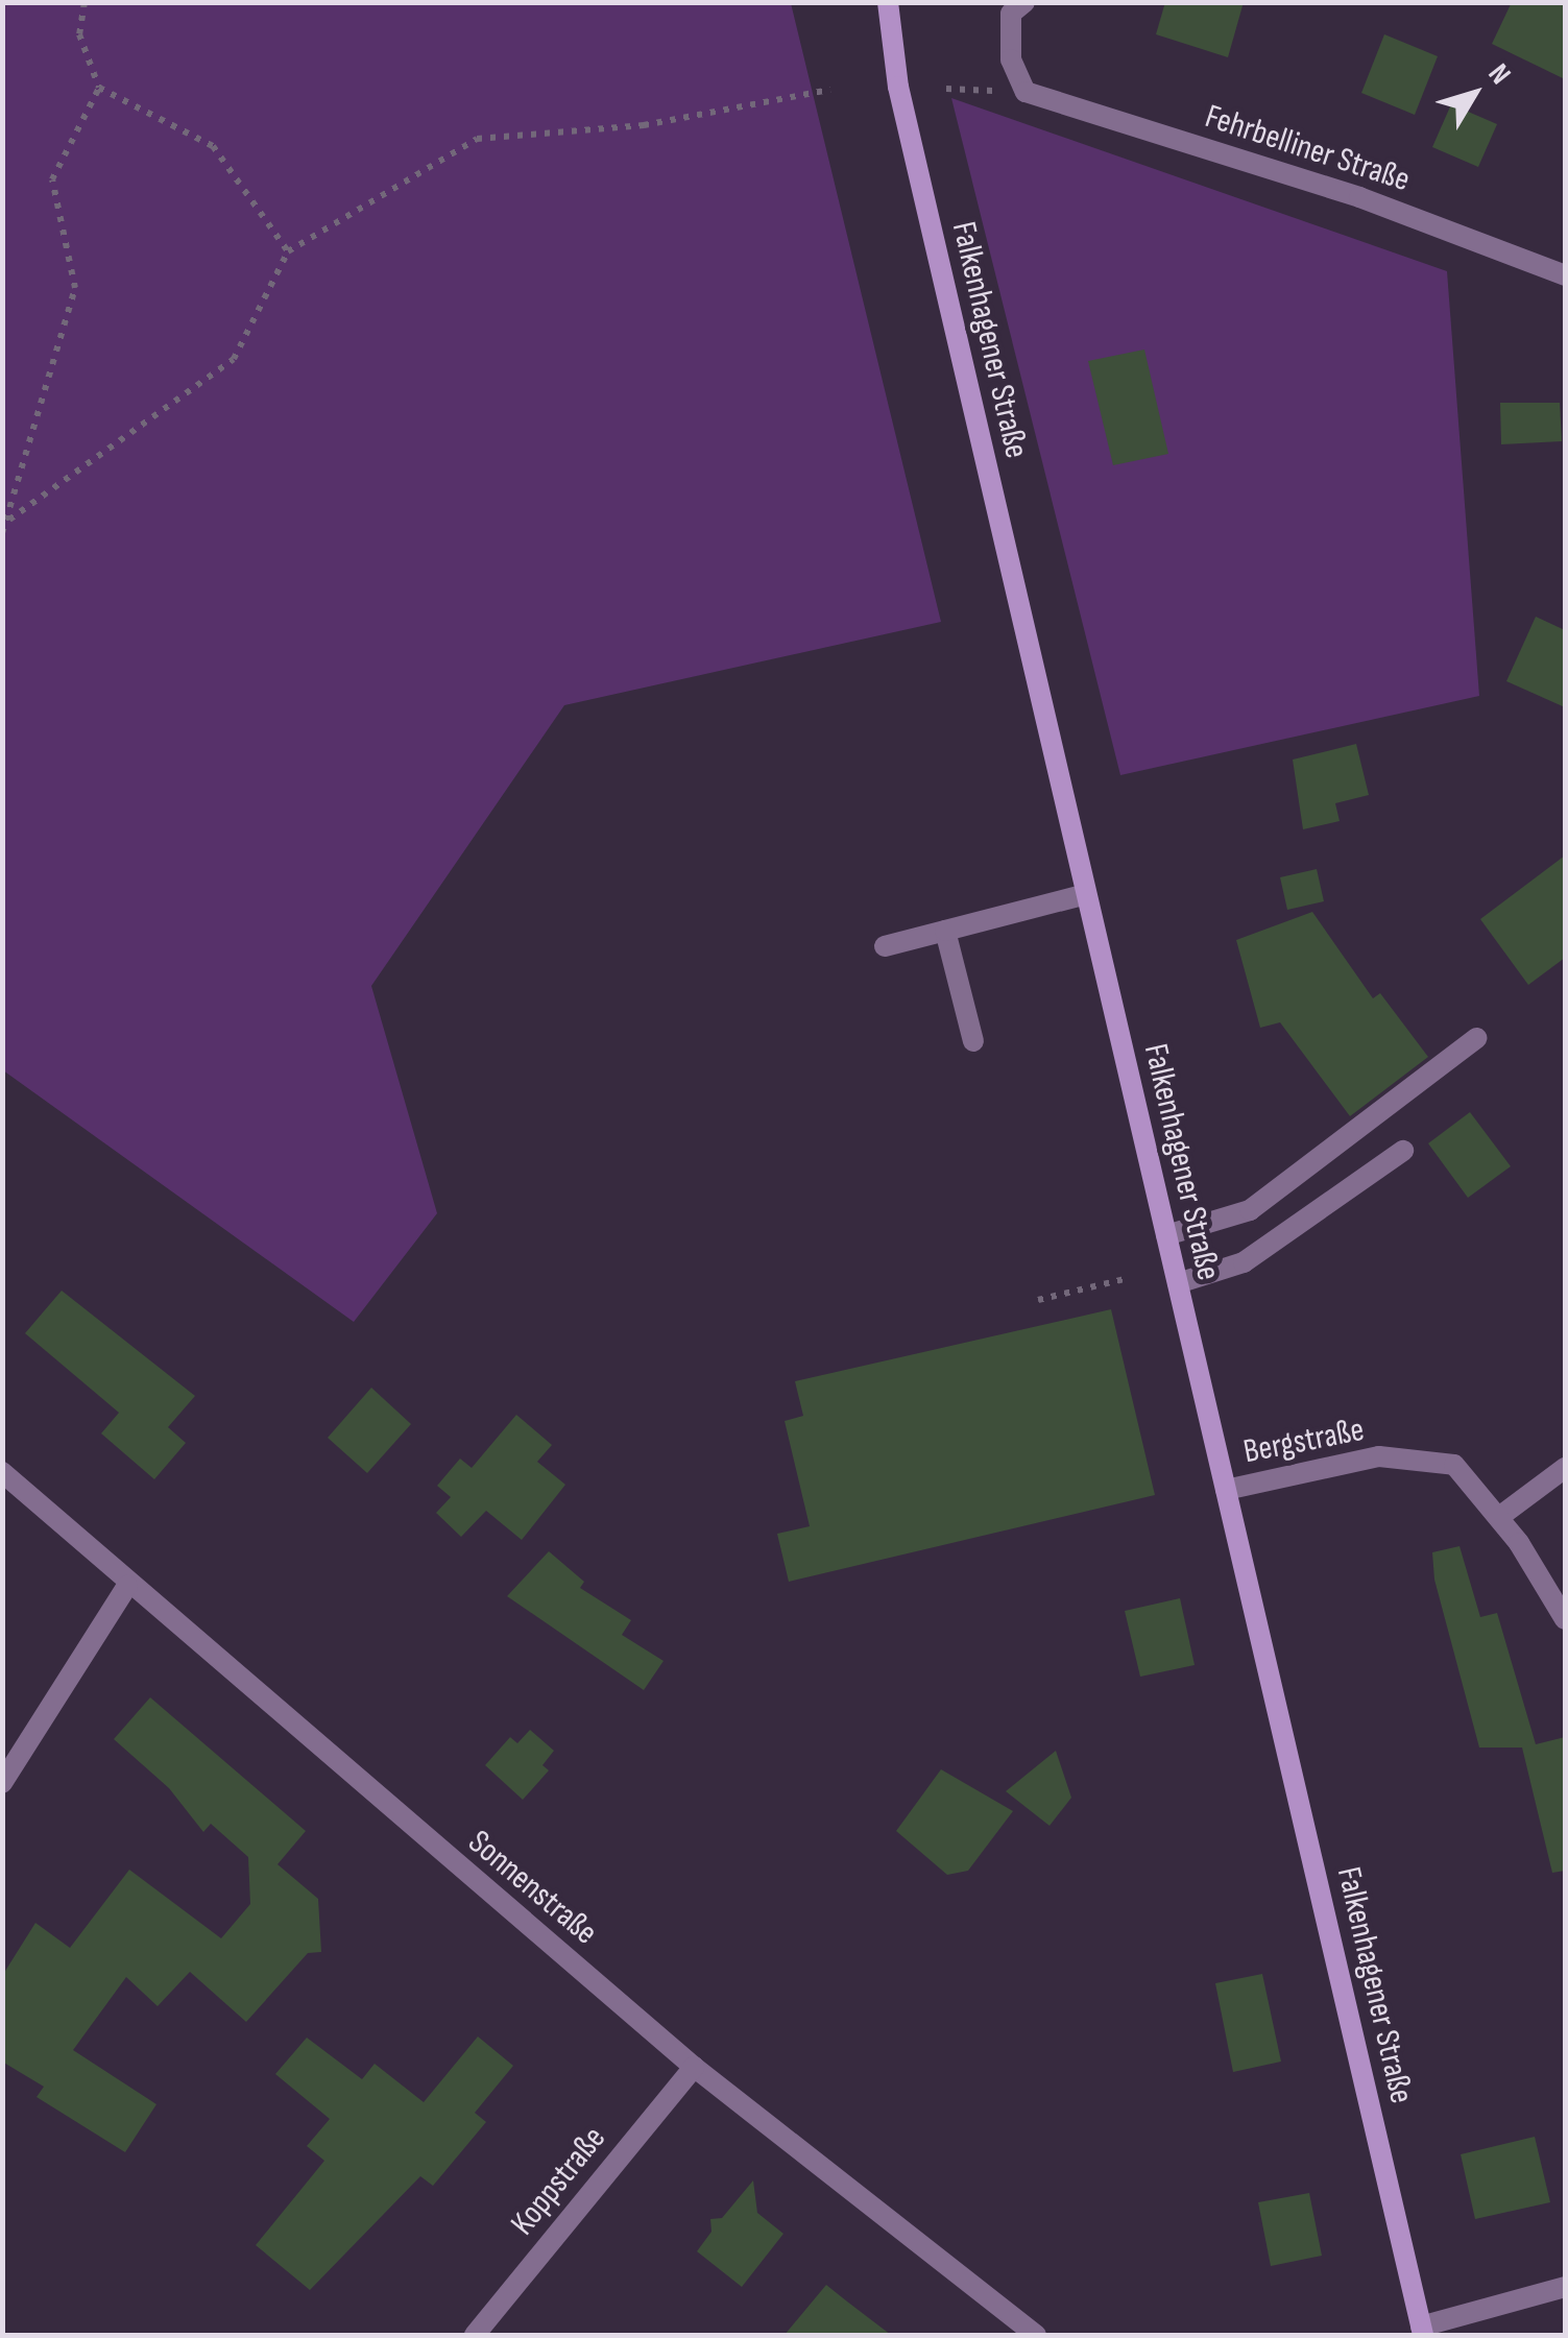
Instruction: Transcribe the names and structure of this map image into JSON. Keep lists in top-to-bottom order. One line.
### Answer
{"streets":{"main road":["Falkenhagener Straße"],"street":["Fehrbelliner Straße","Bergstraße","Sonnenstraße","Koppstraße"]},"crossings":[["Falkenhagener Straße","Bergstraße"],["Sonnenstraße","Koppstraße"]],"north":"top right"}
